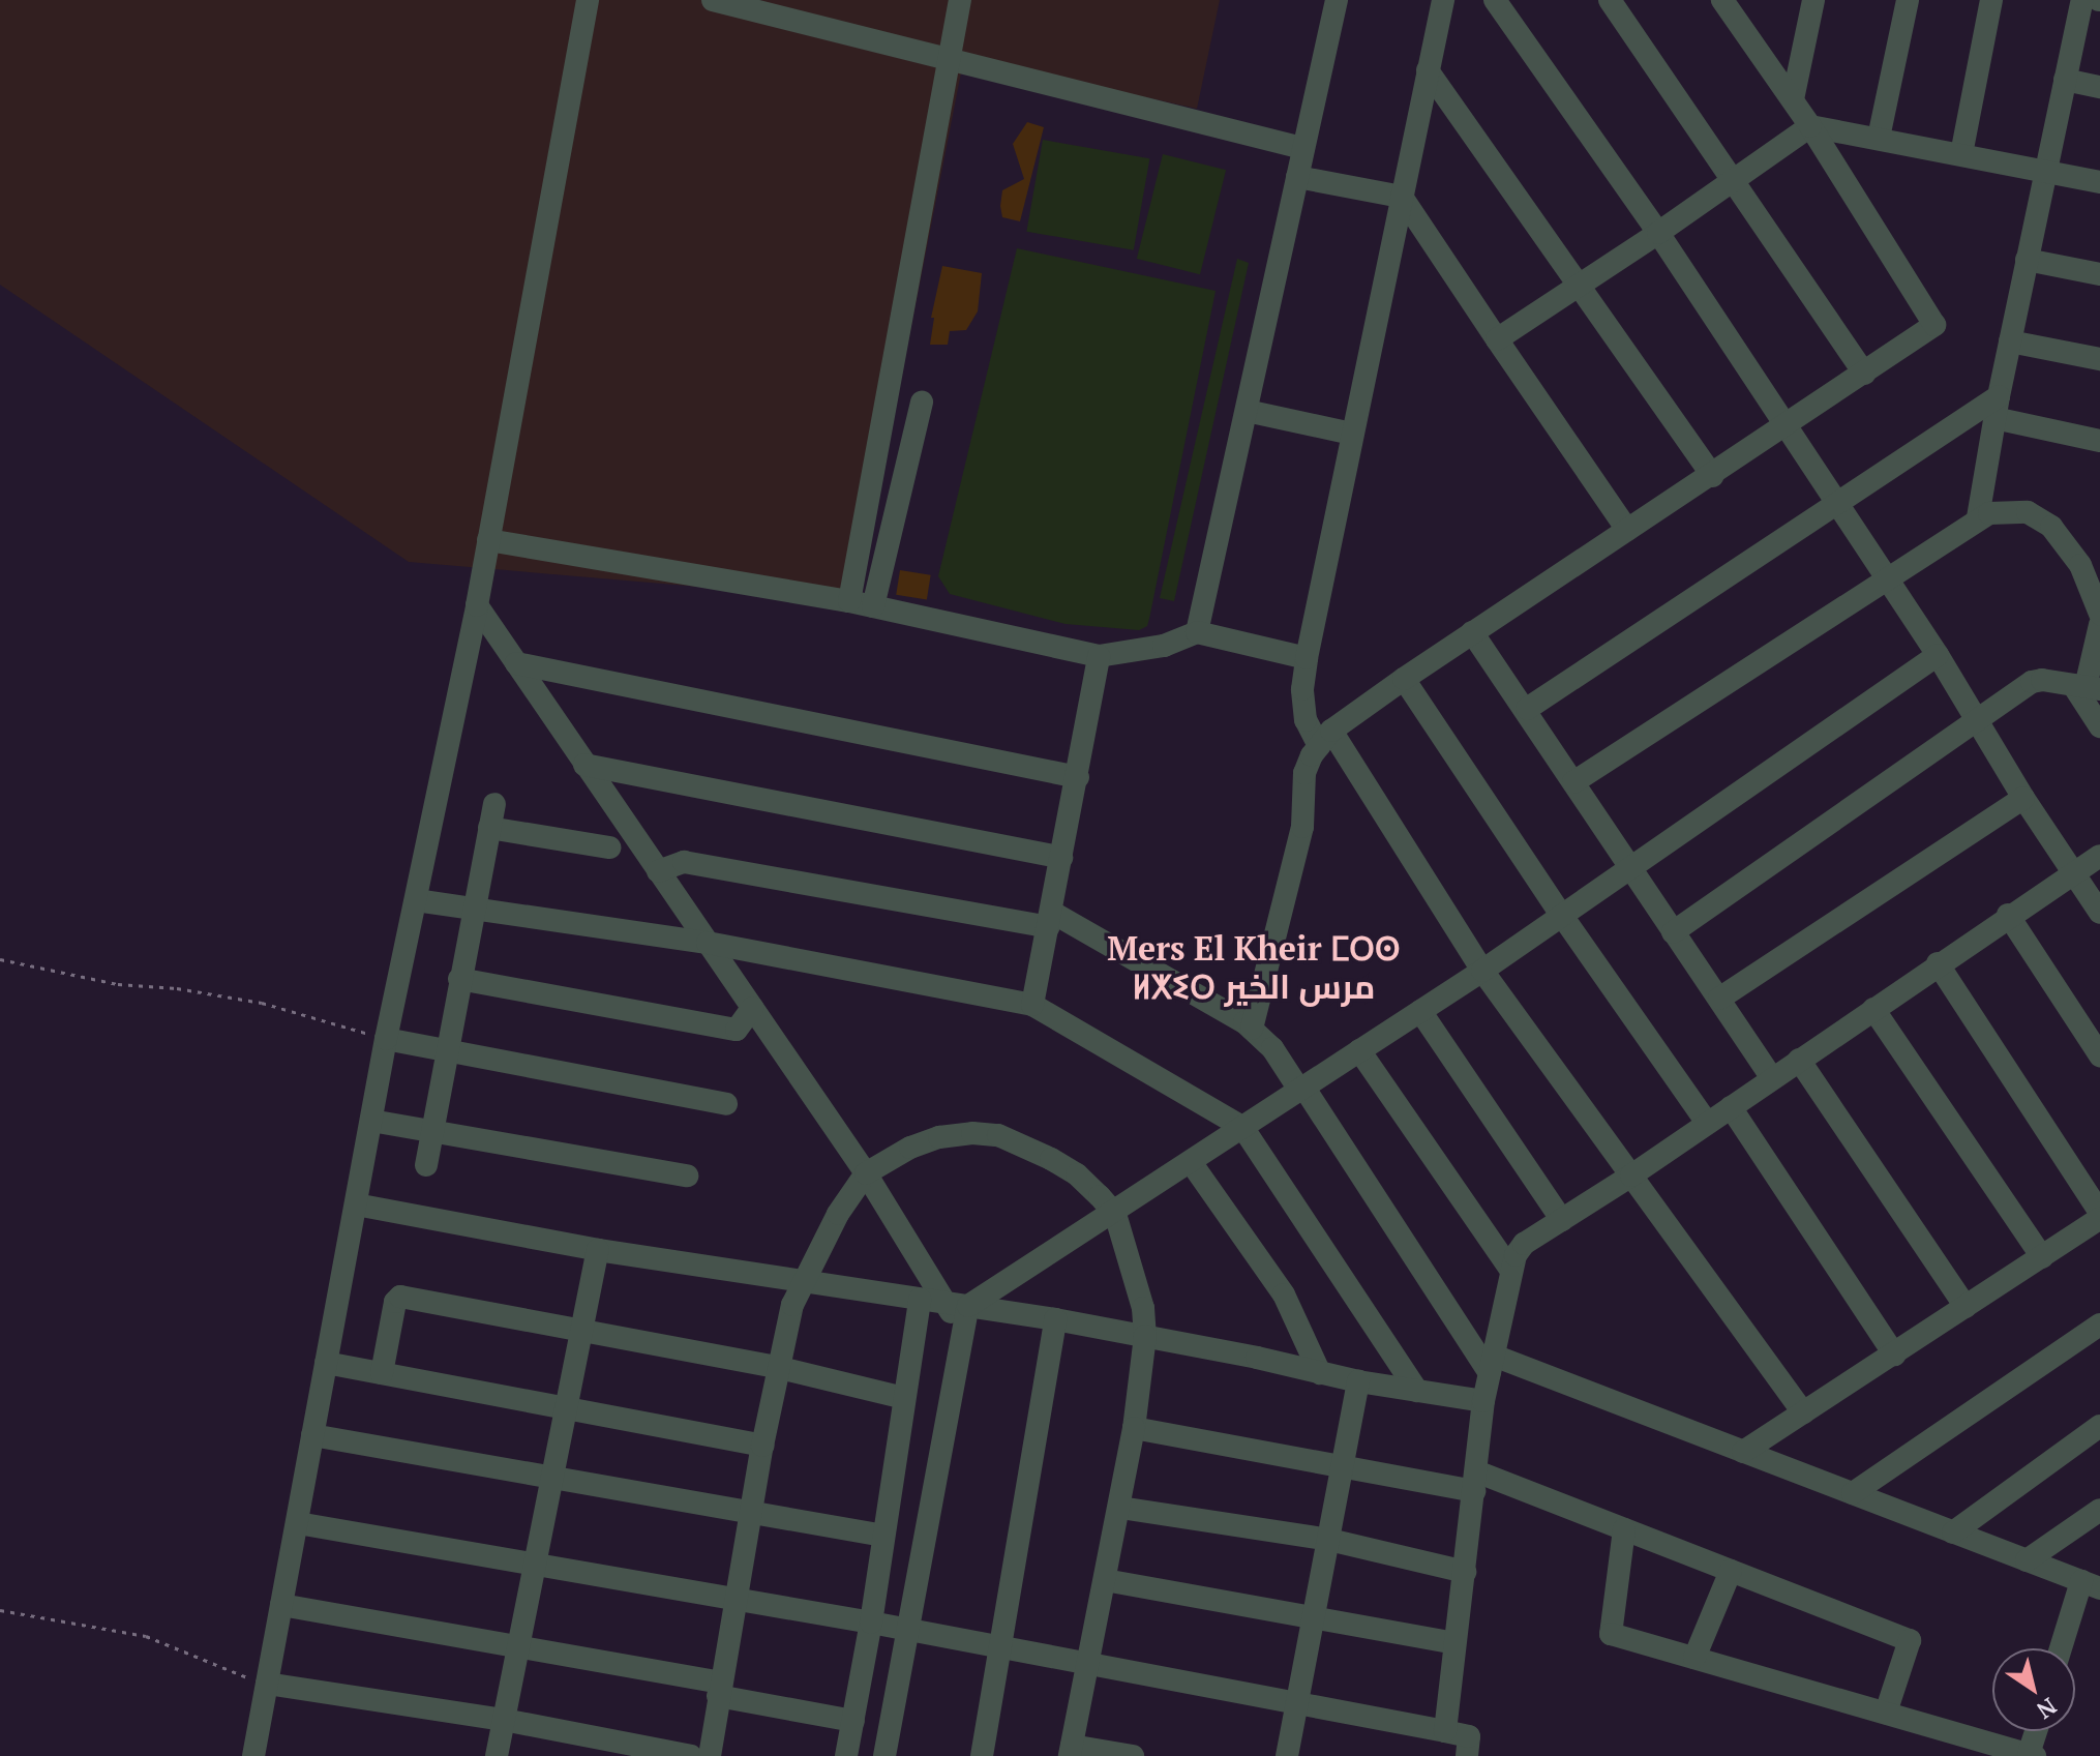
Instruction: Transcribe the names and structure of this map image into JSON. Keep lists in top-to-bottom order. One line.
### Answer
{"districts":["Mers El Kheir ⵎⵔⵙ ⵍⵅⵉⵔ مرس الخير"],"north":"bottom right"}
